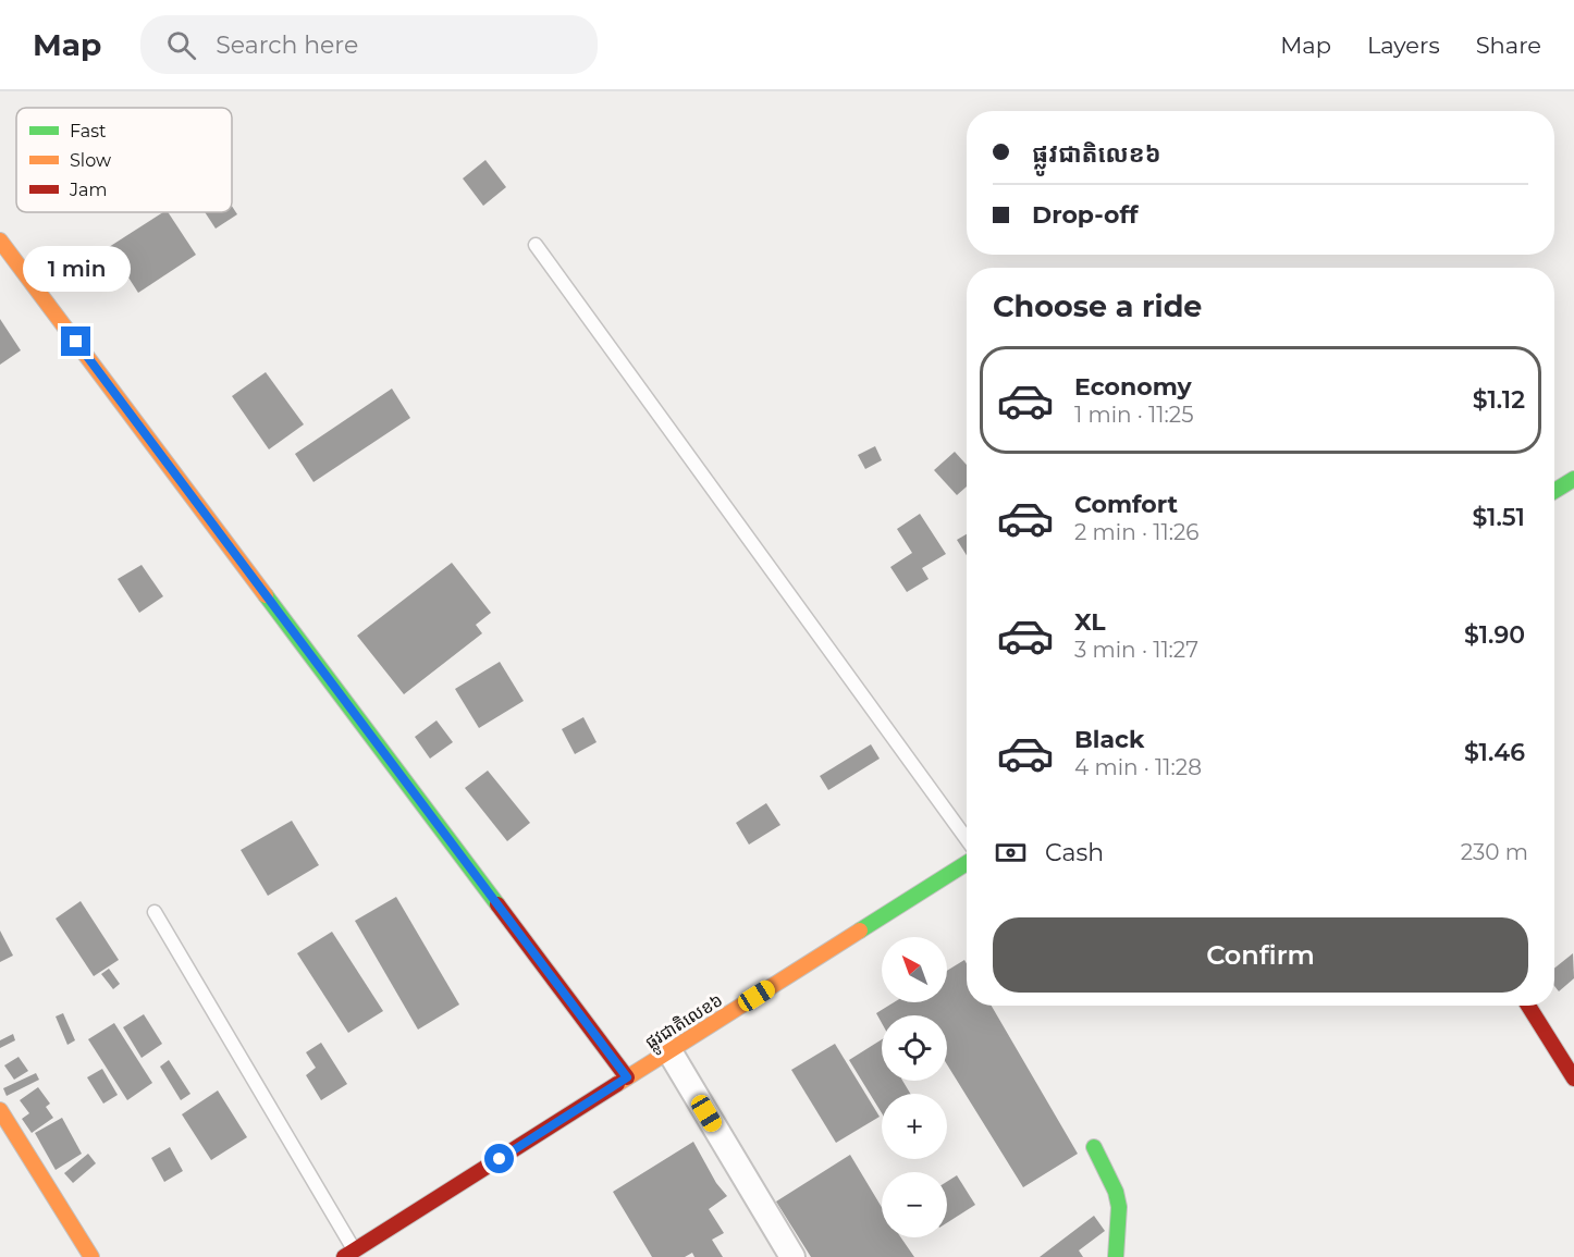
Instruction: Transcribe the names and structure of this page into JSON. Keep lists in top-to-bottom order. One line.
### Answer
{"streets":{"main road":["ផ្លូវជាតិលេខ៦"]},"legend":["Fast","Slow","Jam"],"north":"top left","page":{"header":"Map","search":"Search here","nav":["Map","Layers","Share"],"banner":["ផ្លូវជាតិលេខ៦","Drop-off"],"bubble":"1 min","heading":"Choose a ride","list":[{"name":"Economy","note":"1 min · 11:25","value":"$1.12"},{"name":"Comfort","note":"2 min · 11:26","value":"$1.51"},{"name":"XL","note":"3 min · 11:27","value":"$1.90"},{"name":"Black","note":"4 min · 11:28","value":"$1.46"}],"pay":["Cash","230 m"],"buttons":"Confirm","map_buttons":["+","−"]}}
